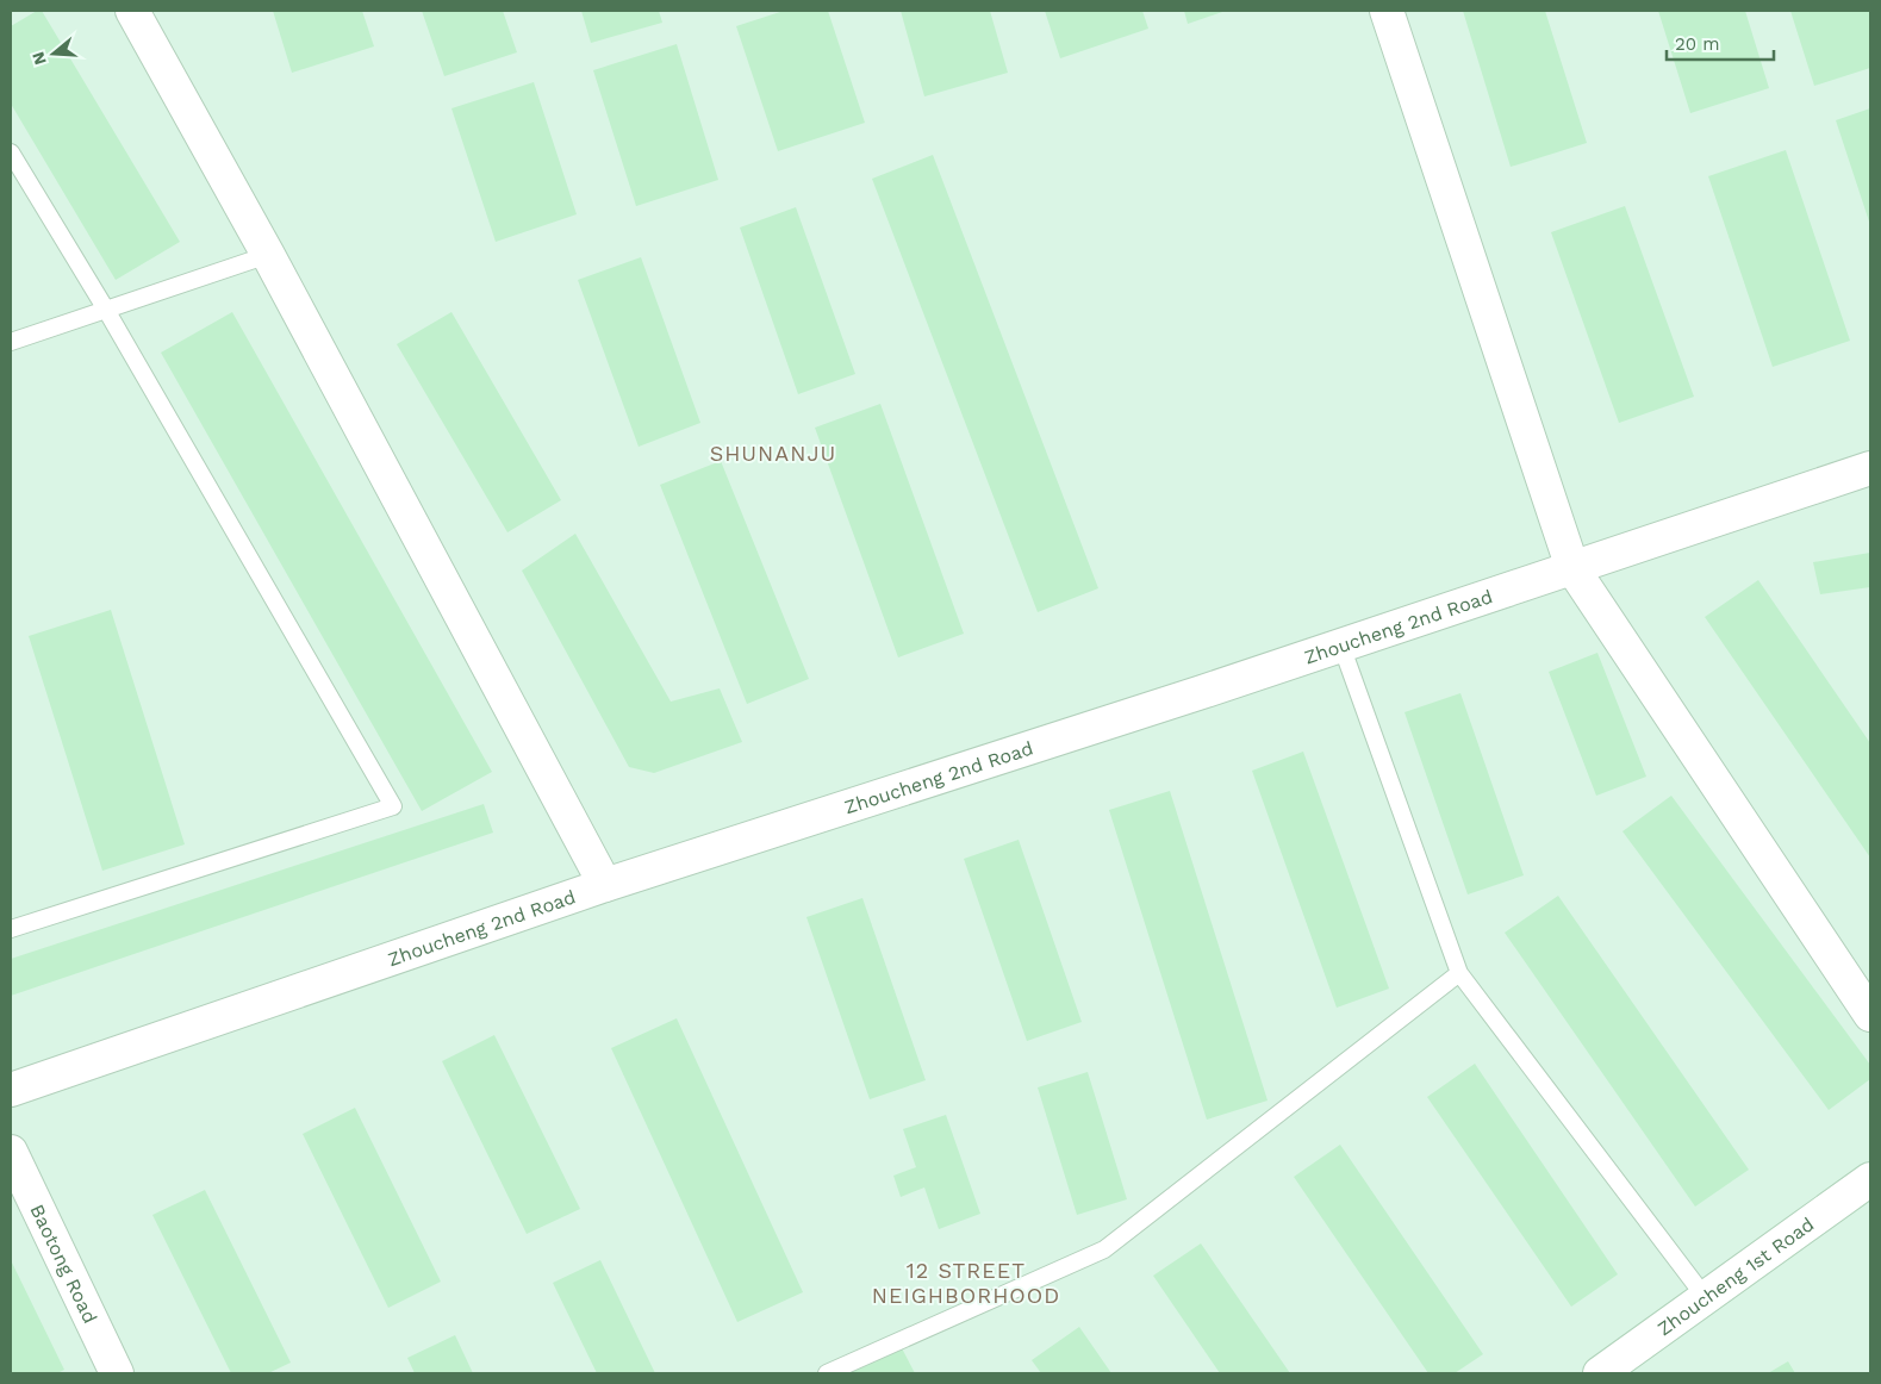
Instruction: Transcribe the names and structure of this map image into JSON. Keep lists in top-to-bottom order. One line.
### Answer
{"streets":{"street":["Zhoucheng 2nd Road","Baotong Road","Zhoucheng 1st Road"]},"districts":["SHUNANJU","12 STREET NEIGHBORHOOD"],"scale_bar":"20 m","north":"left"}
